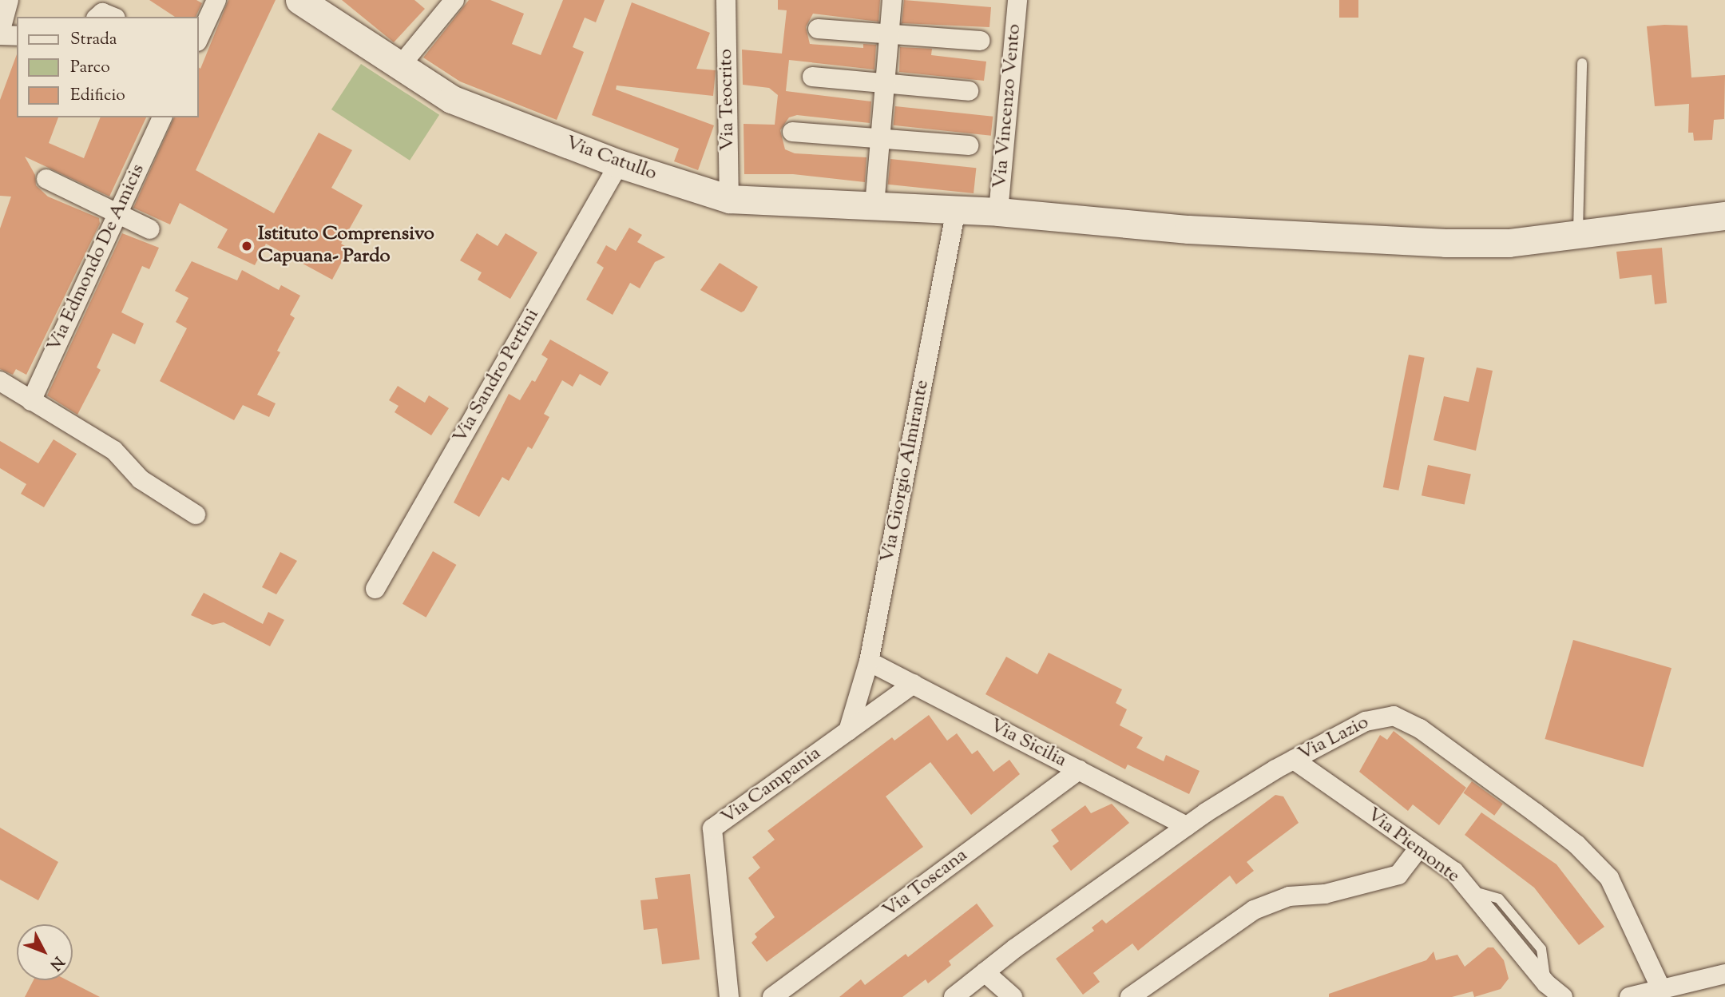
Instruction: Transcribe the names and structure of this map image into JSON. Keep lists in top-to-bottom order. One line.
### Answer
{"streets":{"street":["Via Teocrito","Via Vincenzo Vento","Via Catullo","Via Edmondo De Amicis","Via Sandro Pertini","Via Giorgio Almirante","Via Lazio","Via Sicilia","Via Campania","Via Piemonte","Via Toscana"]},"crossings":[["Via Teocrito","Via Catullo"],["Via Vincenzo Vento","Via Catullo"],["Via Catullo","Via Sandro Pertini"],["Via Catullo","Via Giorgio Almirante"],["Via Giorgio Almirante","Via Sicilia"],["Via Giorgio Almirante","Via Campania"],["Via Lazio","Via Sicilia"],["Via Lazio","Via Piemonte"],["Via Sicilia","Via Campania"],["Via Sicilia","Via Toscana"]],"places":["Istituto Comprensivo Capuana- Pardo"],"legend":["Strada","Parco","Edificio"],"north":"bottom right"}
